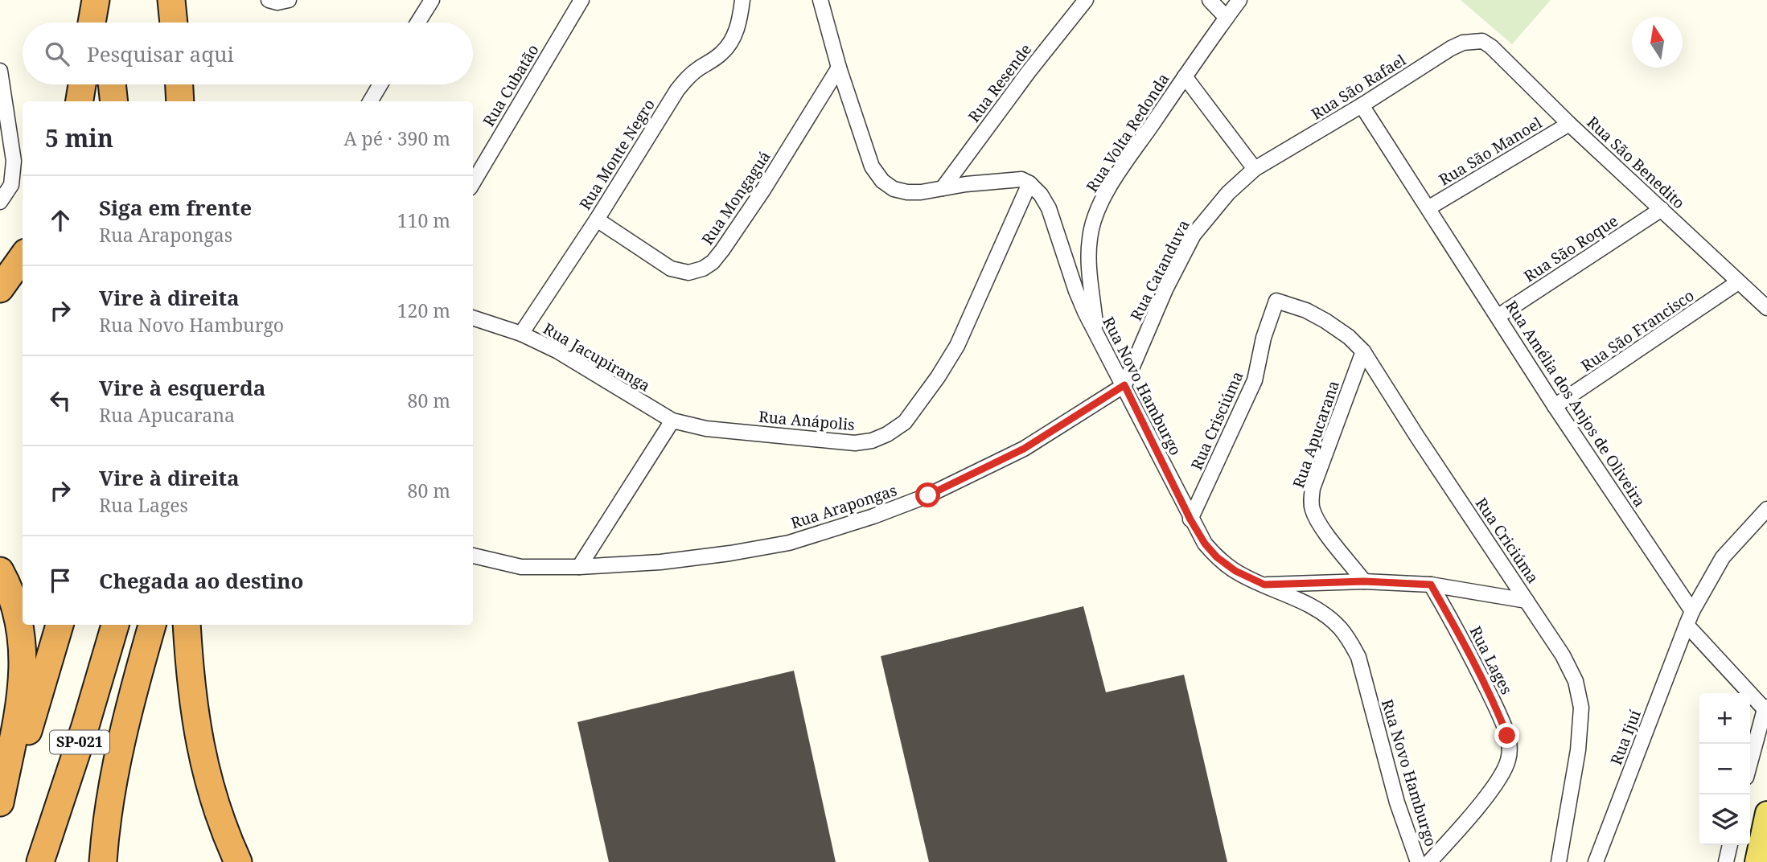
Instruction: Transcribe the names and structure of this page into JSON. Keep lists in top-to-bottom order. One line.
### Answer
{"streets":{"highway":["SP-021"],"street":["Rua Resende","Rua Cubatão","Rua São Rafael","Rua Volta Redonda","Rua São Manoel","Rua Monte Negro","Rua São Benedito","Rua Mongaguá","Rua São Roque","Rua Catanduva","Rua São Francisco","Rua Jacupiranga","Rua Novo Hamburgo","Rua Amélia dos Anjos de Oliveira","Rua Anápolis","Rua Crisciúma","Rua Apucarana","Rua Arapongas","Rua Criciúma","Rua Lages","Rua Ijuí"]},"crossings":[["Rua São Rafael","Rua São Benedito"],["Rua São Rafael","Rua Catanduva"],["Rua São Rafael","Rua Amélia dos Anjos de Oliveira"],["Rua Volta Redonda","Rua Novo Hamburgo"],["Rua São Manoel","Rua São Benedito"],["Rua São Manoel","Rua Amélia dos Anjos de Oliveira"],["Rua Monte Negro","Rua Mongaguá"],["Rua Monte Negro","Rua Jacupiranga"],["Rua São Benedito","Rua São Roque"],["Rua São Benedito","Rua São Francisco"],["Rua São Roque","Rua Amélia dos Anjos de Oliveira"],["Rua Catanduva","Rua Novo Hamburgo"],["Rua Catanduva","Rua Arapongas"],["Rua São Francisco","Rua Amélia dos Anjos de Oliveira"],["Rua Jacupiranga","Rua Anápolis"],["Rua Novo Hamburgo","Rua Anápolis"],["Rua Novo Hamburgo","Rua Crisciúma"],["Rua Novo Hamburgo","Rua Arapongas"],["Rua Crisciúma","Rua Criciúma"],["Rua Apucarana","Rua Criciúma"]],"north":"top","page":{"search":"Pesquisar aqui","heading":["5 min","A pé · 390 m"],"list":[["Siga em frente","Rua Arapongas","110 m"],["Vire à direita","Rua Novo Hamburgo","120 m"],["Vire à esquerda","Rua Apucarana","80 m"],["Vire à direita","Rua Lages","80 m"],"Chegada ao destino"],"map_buttons":["+","−"]}}
